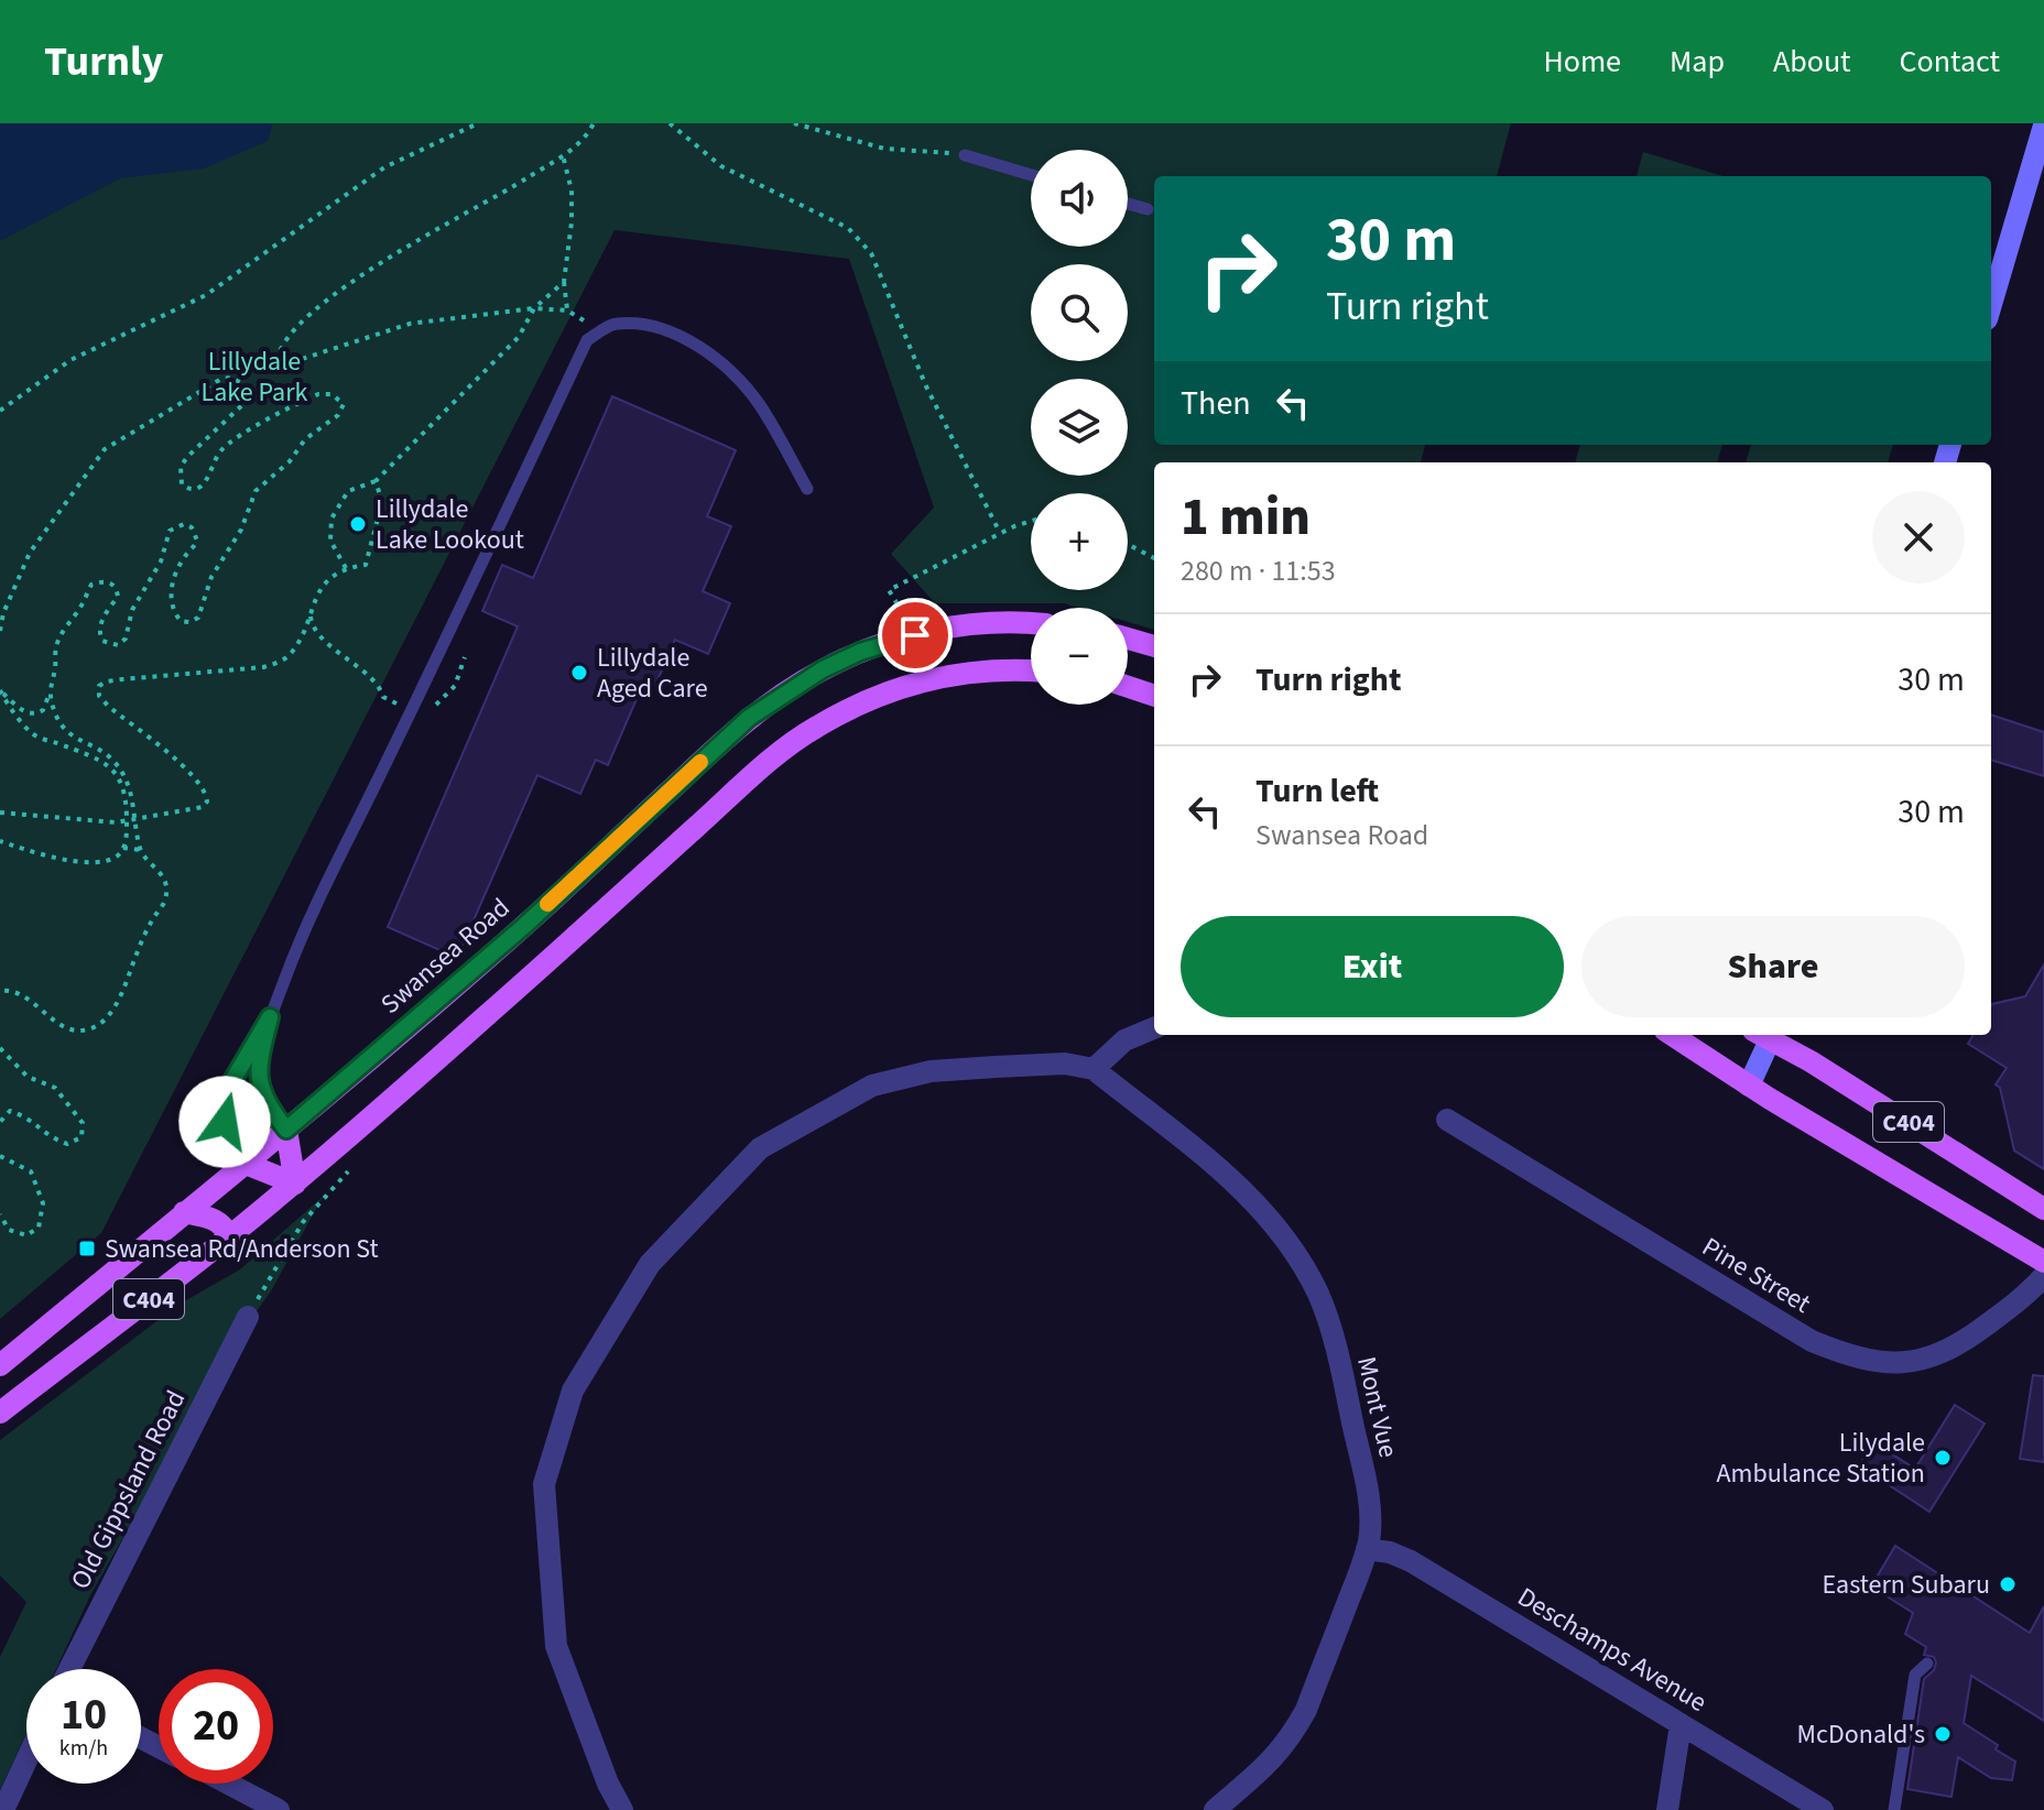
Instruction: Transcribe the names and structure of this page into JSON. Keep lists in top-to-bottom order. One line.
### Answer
{"streets":{"main road":["Swansea Road","C404"],"street":["Pine Street","Mont Vue","Old Gippsland Road","Deschamps Avenue"]},"crossings":[["Mont Vue","Deschamps Avenue"]],"parks":["Lillydale Lake Park"],"places":{"other":["Lillydale Lake Lookout","Lillydale Aged Care","Lilydale Ambulance Station","Eastern Subaru","McDonald's"],"transit":["Swansea Rd/Anderson St"]},"page":{"header":"Turnly","nav":["Home","Map","About","Contact"],"map_buttons":["+","−"],"turn":["30 m","Turn right"],"then":"Then","heading":["1 min","280 m · 11:53"],"list":[{"name":"Turn right","value":"30 m"},{"name":"Turn left","note":"Swansea Road","value":"30 m"}],"buttons":["Exit","Share"],"speed":"10 km/h","limit":"20"}}
